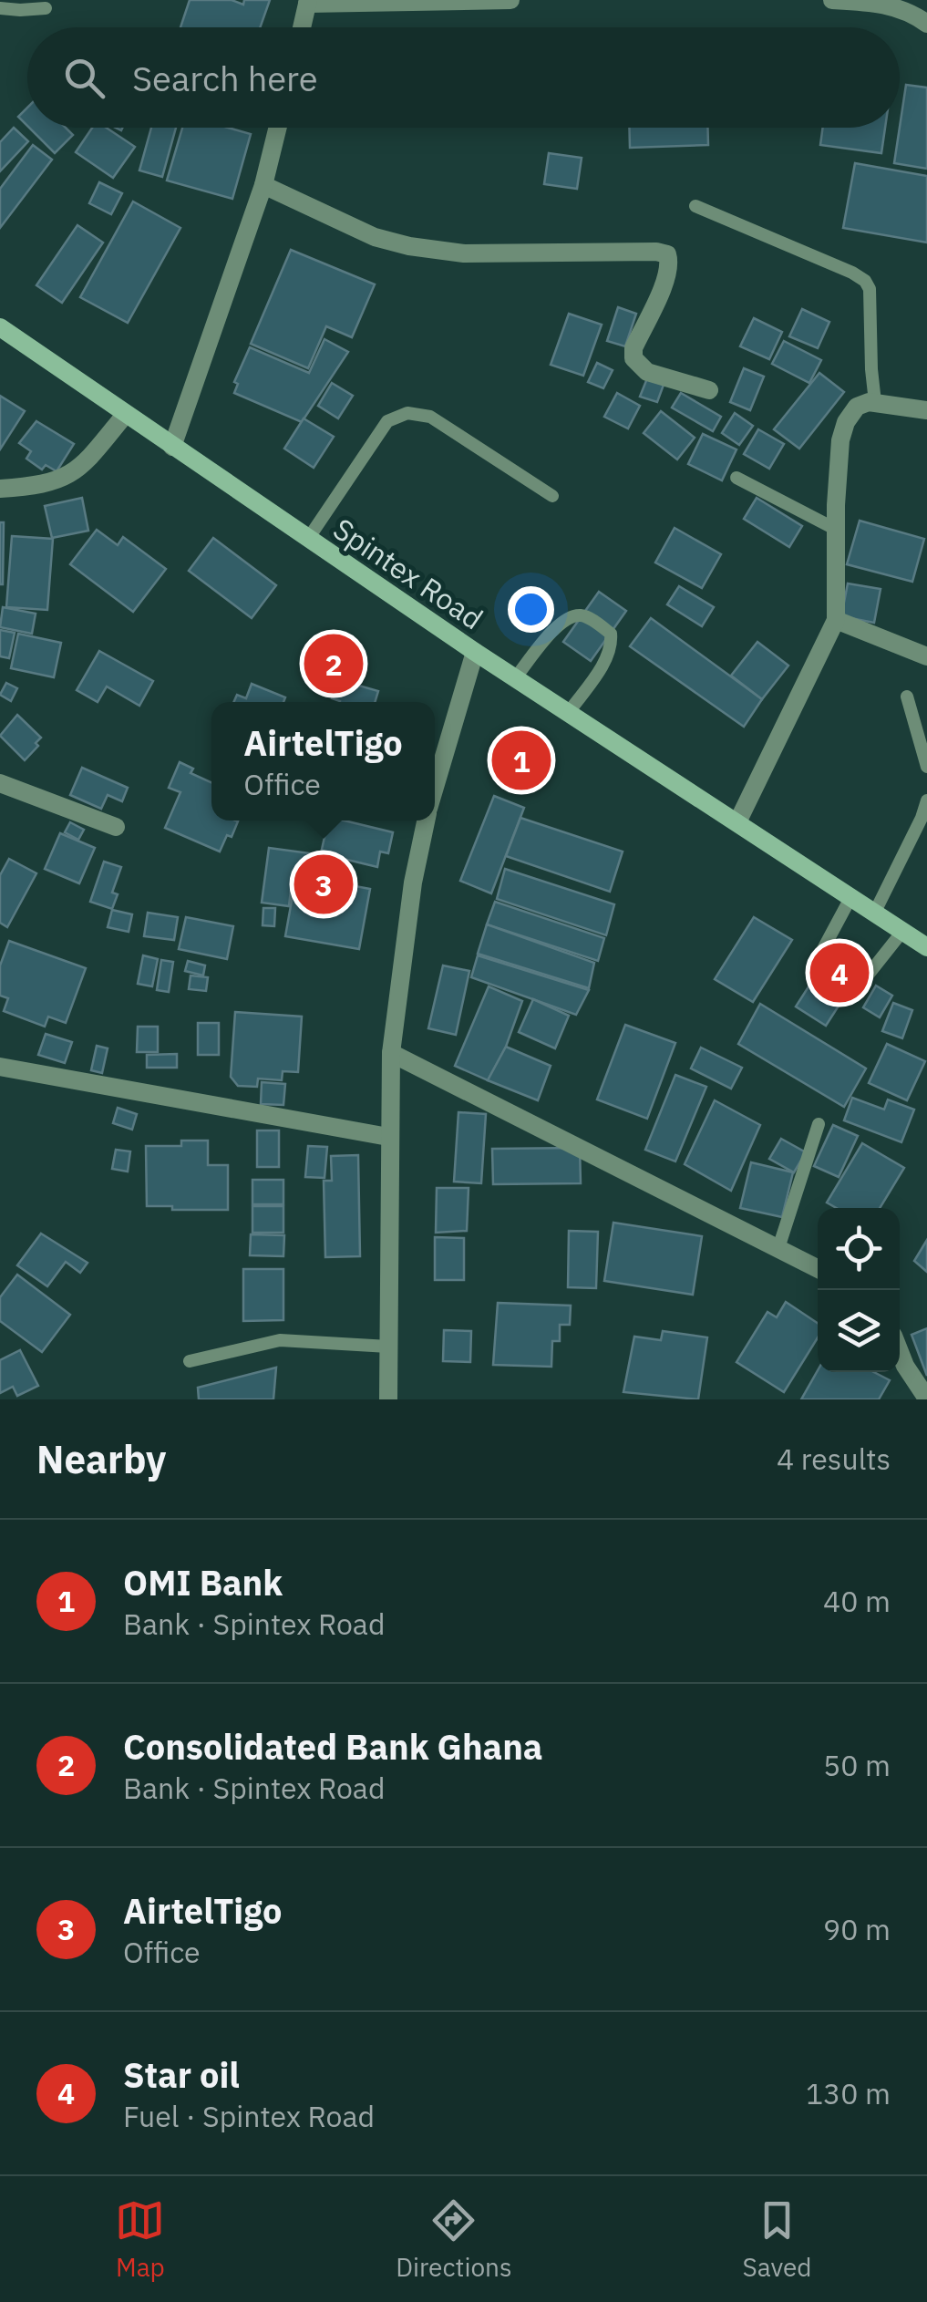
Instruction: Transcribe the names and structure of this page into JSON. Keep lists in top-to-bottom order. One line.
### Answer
{"streets":{"main road":["Spintex Road"]},"page":{"search":"Search here","pins":["2","1","3","4"],"popup":["AirtelTigo","Office"],"heading":["Nearby","4 results"],"list":[{"mark":"1","name":"OMI Bank","note":"Bank · Spintex Road","value":"40 m"},{"mark":"2","name":"Consolidated Bank Ghana","note":"Bank · Spintex Road","value":"50 m"},{"mark":"3","name":"AirtelTigo","note":"Office","value":"90 m"},{"mark":"4","name":"Star oil","note":"Fuel · Spintex Road","value":"130 m"}],"nav":["Map","Directions","Saved"]}}
